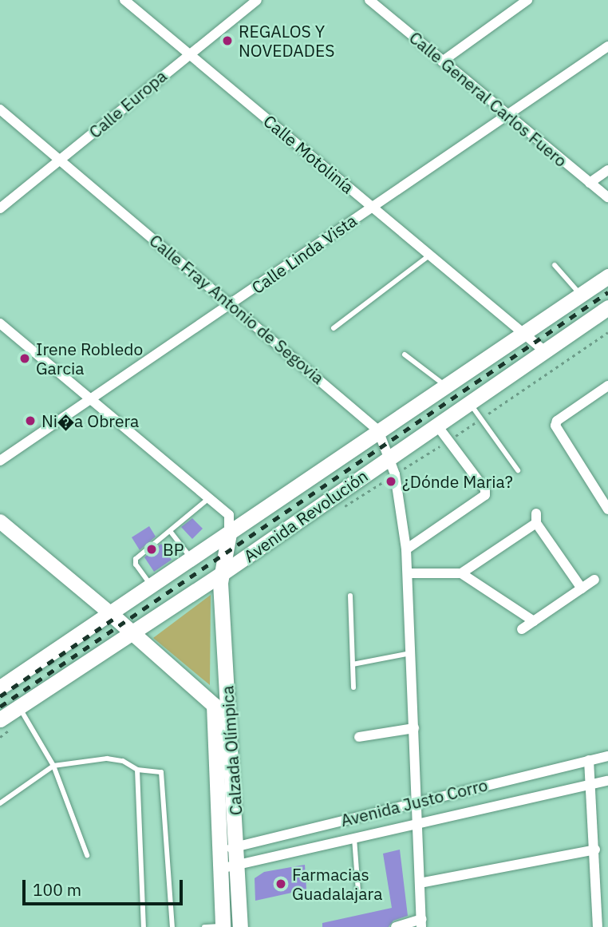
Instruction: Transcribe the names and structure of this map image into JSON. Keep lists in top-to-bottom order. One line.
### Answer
{"streets":{"main road":["Avenida Revolución","Calzada Olímpica"],"street":["Calle General Carlos Fuero","Calle Europa","Calle Motolinía","Calle Linda Vista","Calle Fray Antonio de Segovia","Avenida Justo Corro"]},"crossings":[["Calle General Carlos Fuero","Calle Linda Vista"],["Calle Europa","Calle Motolinía"],["Calle Europa","Calle Fray Antonio de Segovia"],["Calle Motolinía","Calle Linda Vista"],["Calle Motolinía","Avenida Revolución"],["Calle Linda Vista","Calle Fray Antonio de Segovia"],["Calle Fray Antonio de Segovia","Avenida Revolución"],["Calle Fray Antonio de Segovia","Avenida Justo Corro"],["Avenida Revolución","Calzada Olímpica"],["Calzada Olímpica","Avenida Justo Corro"]],"places":["REGALOS Y NOVEDADES","Irene Robledo Garcia","Ni�a Obrera","¿Dónde Maria?","BP","Farmacias Guadalajara"],"scale_bar":"100 m"}
